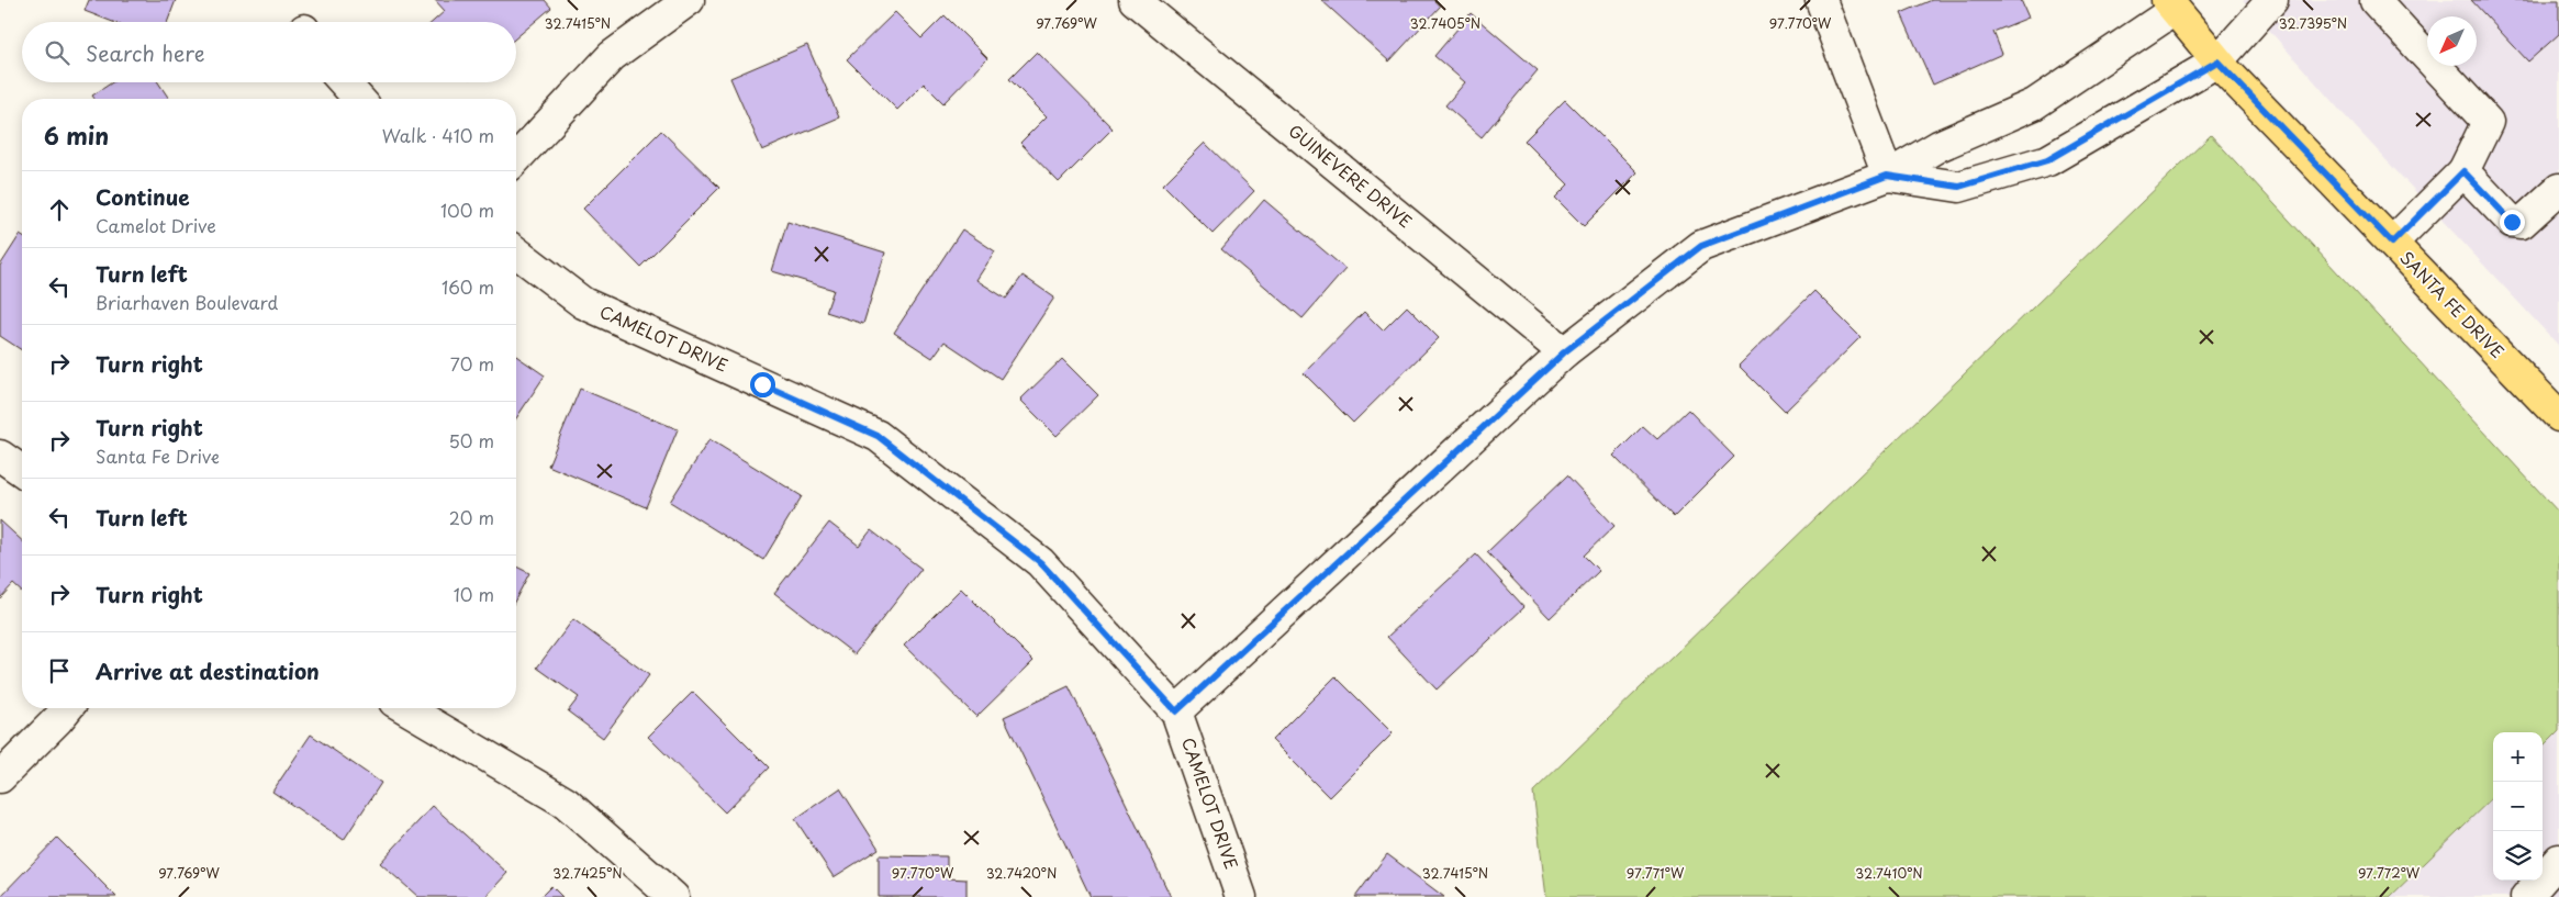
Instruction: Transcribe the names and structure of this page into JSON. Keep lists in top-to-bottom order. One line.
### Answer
{"streets":{"main road":["SANTA FE DRIVE"],"street":["GUINEVERE DRIVE","CAMELOT DRIVE"]},"north":"bottom left","page":{"search":"Search here","heading":["6 min","Walk · 410 m"],"list":[["Continue","Camelot Drive","100 m"],["Turn left","Briarhaven Boulevard","160 m"],["Turn right","70 m"],["Turn right","Santa Fe Drive","50 m"],["Turn left","20 m"],["Turn right","10 m"],"Arrive at destination"],"map_buttons":["+","−"]},"coordinates":["32.7415°N","97.769°W","32.7405°N","97.770°W","32.7395°N","97.772°W","32.7425°N","32.7420°N","97.771°W","32.7410°N"]}
